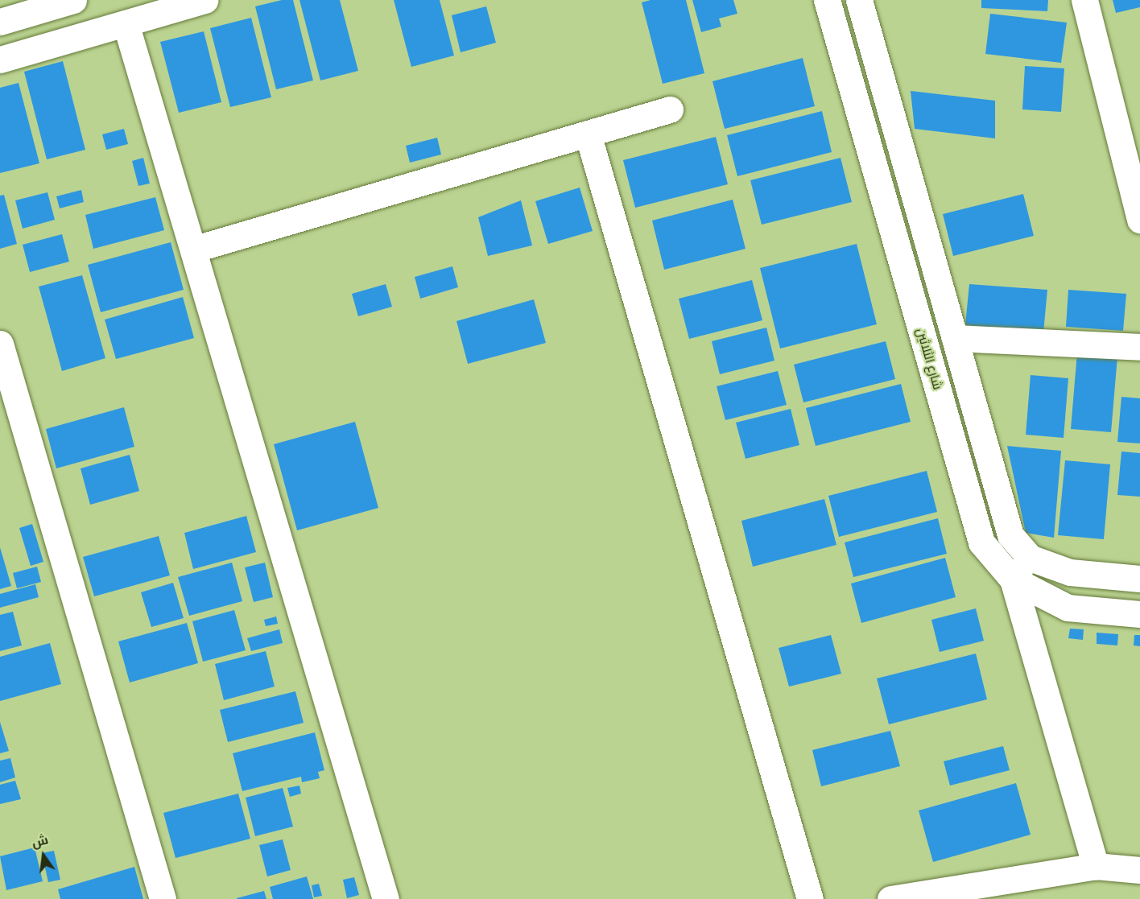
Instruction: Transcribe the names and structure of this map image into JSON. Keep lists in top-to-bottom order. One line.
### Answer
{"streets":{"street":["شارع الثلاثين"]},"north":"top"}
